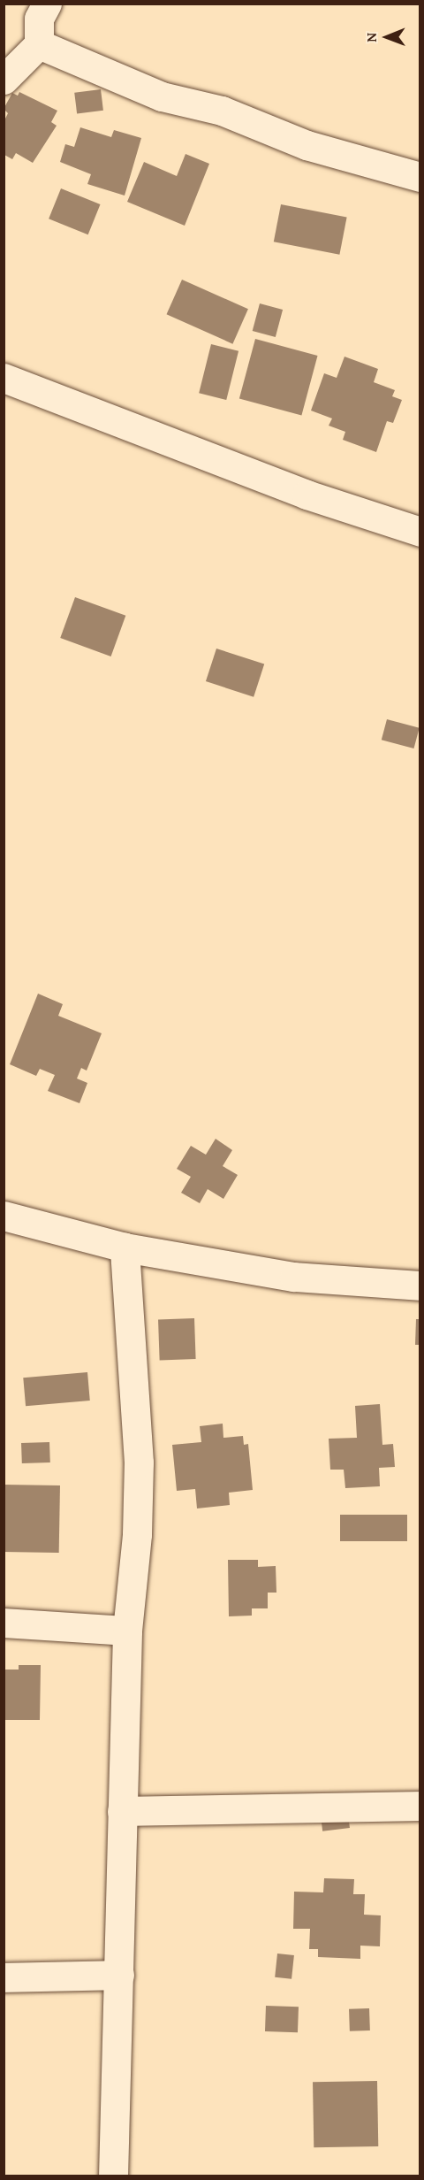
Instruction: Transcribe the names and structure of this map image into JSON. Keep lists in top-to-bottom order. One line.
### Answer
{"north":"left"}
